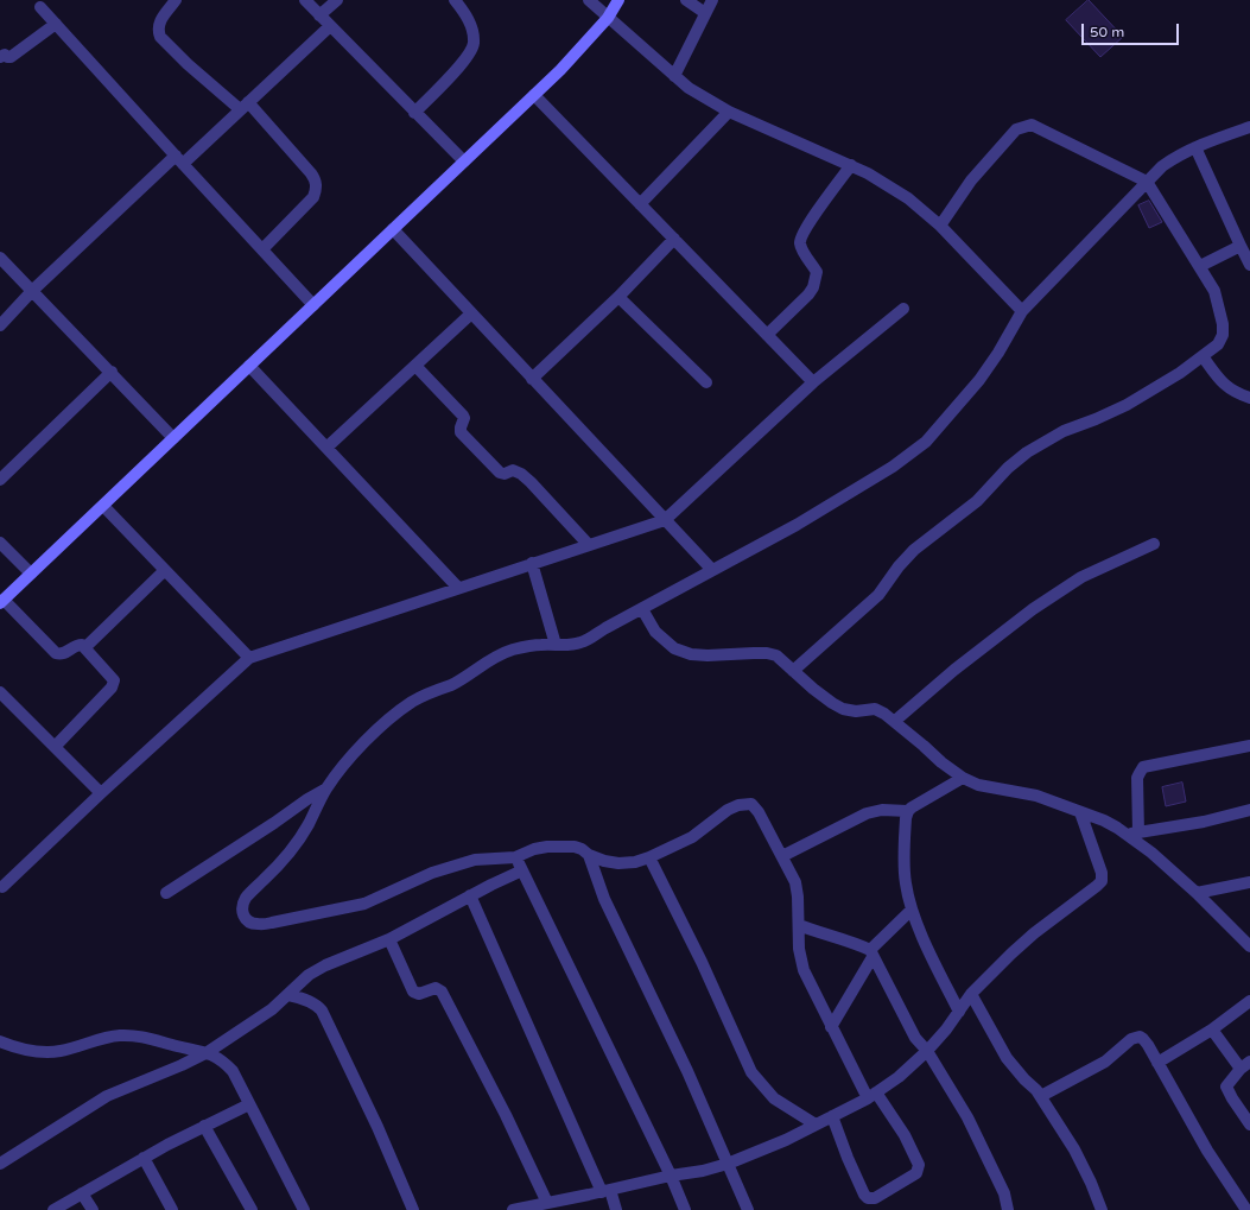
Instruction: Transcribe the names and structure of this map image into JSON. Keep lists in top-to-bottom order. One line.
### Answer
{"scale_bar":"50 m"}
